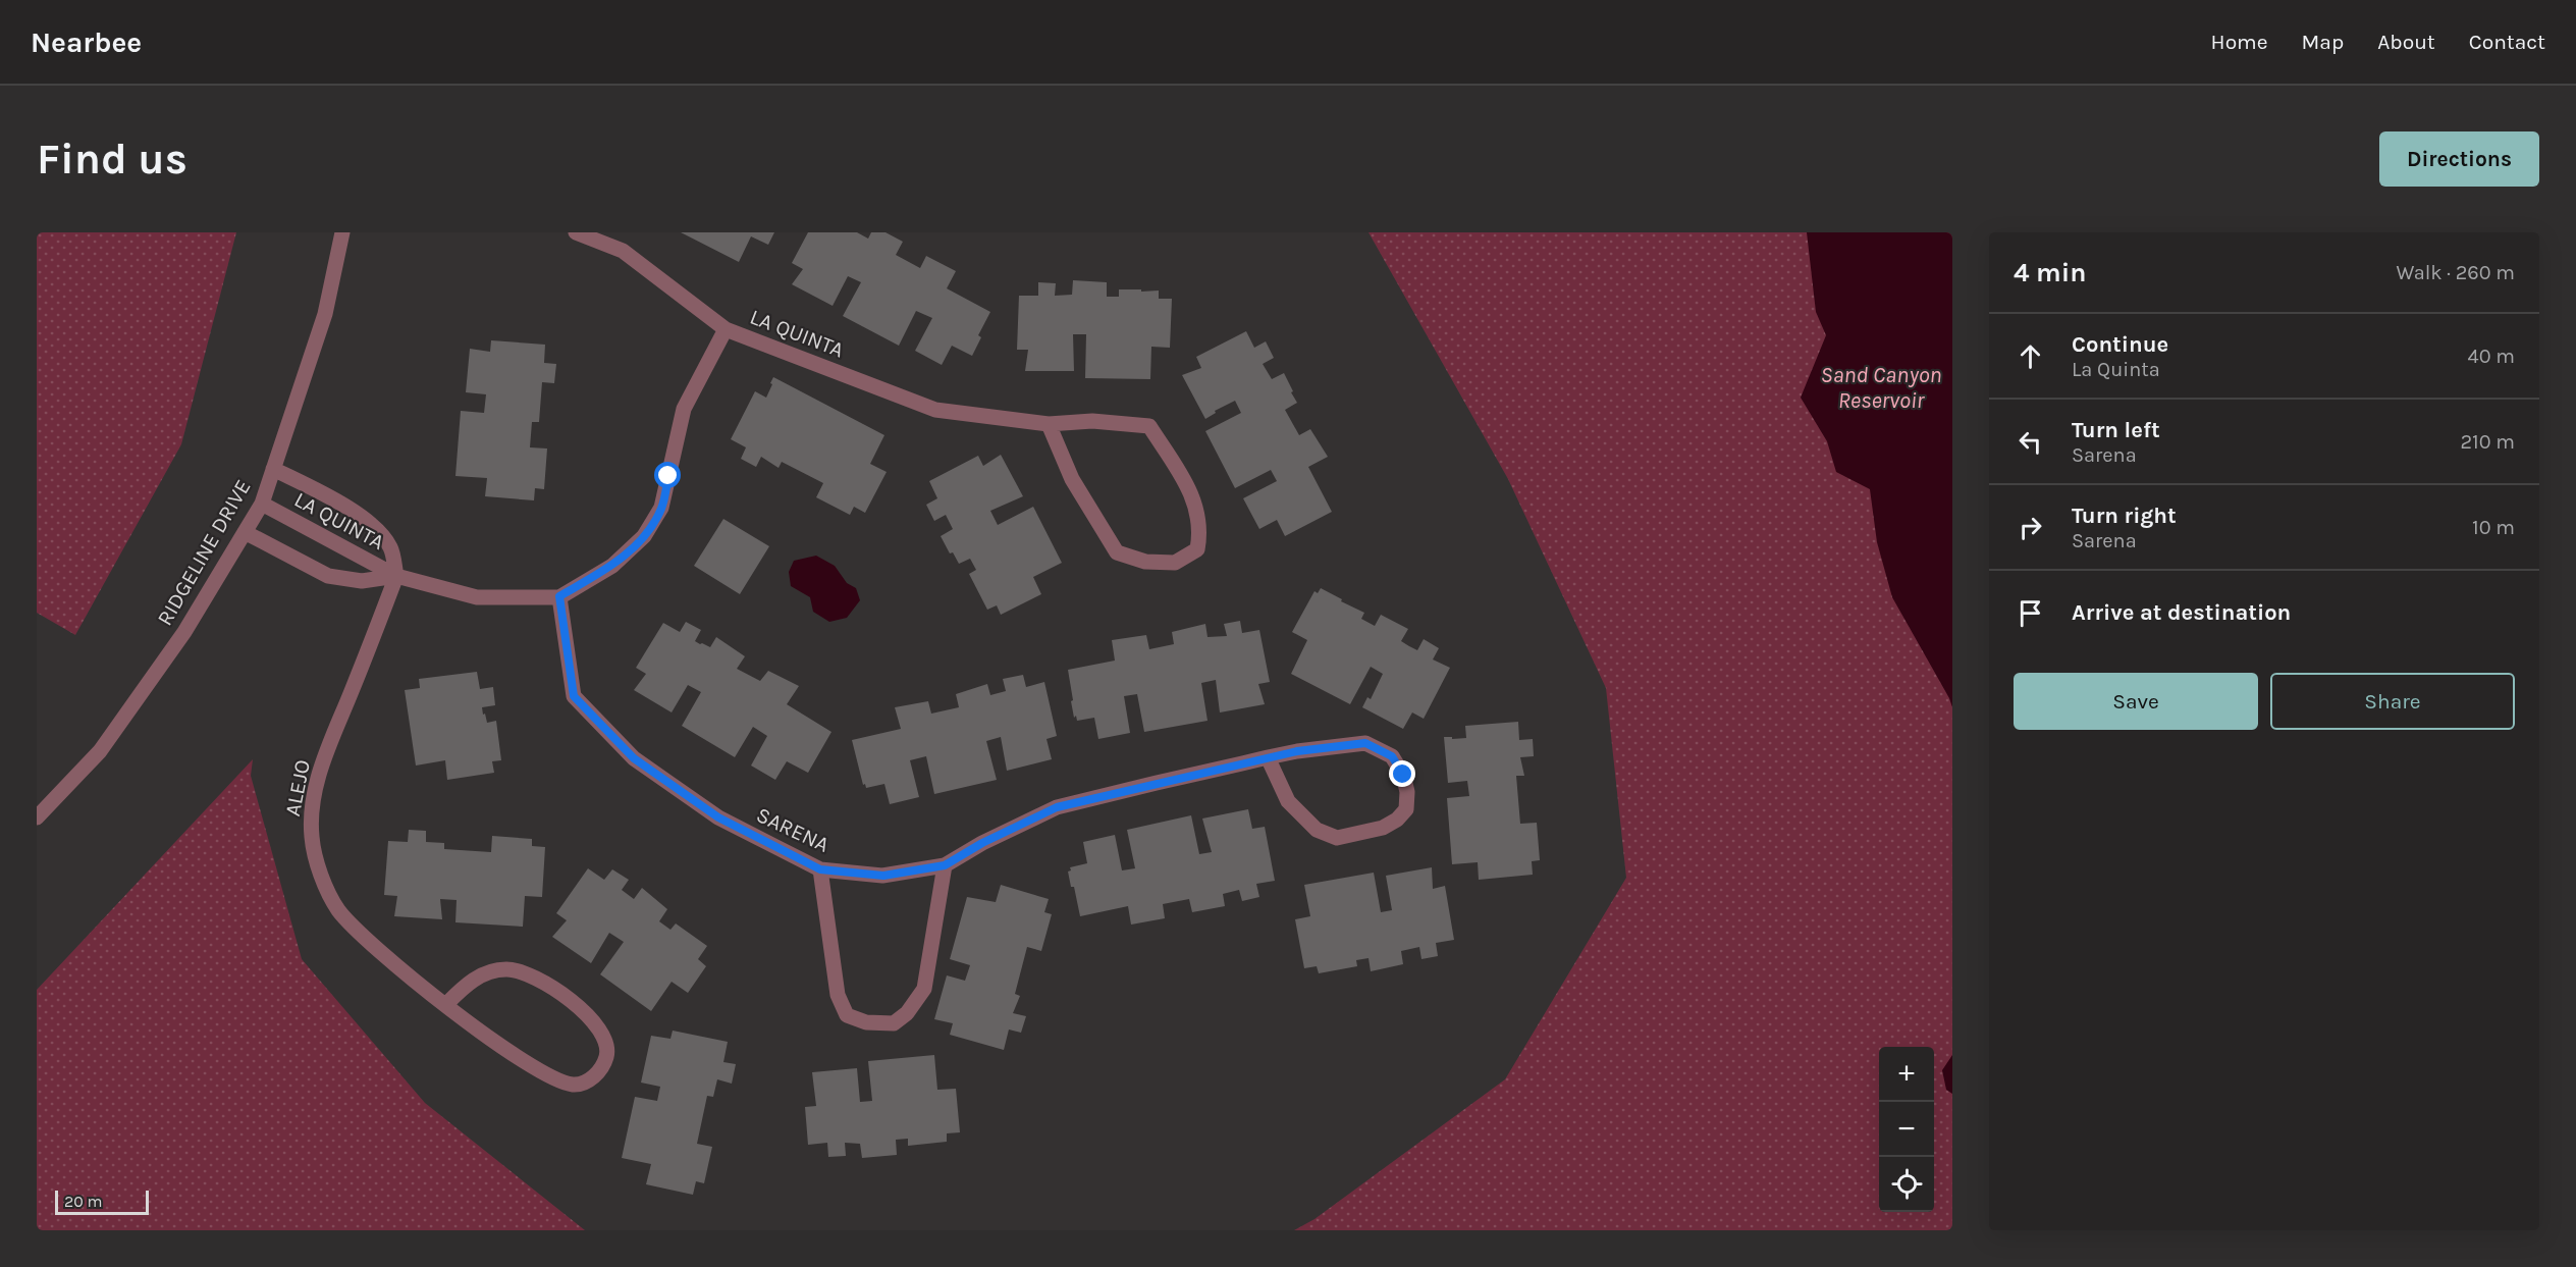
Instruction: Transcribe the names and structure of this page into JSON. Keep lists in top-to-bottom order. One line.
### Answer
{"streets":{"street":["LA QUINTA","RIDGELINE DRIVE","ALEJO","SARENA"]},"crossings":[["LA QUINTA","RIDGELINE DRIVE"],["LA QUINTA","ALEJO"],["LA QUINTA","SARENA"]],"water":["Sand Canyon Reservoir"],"scale_bar":"20 m","page":{"header":"Nearbee","nav":["Home","Map","About","Contact"],"buttons":["Directions",["Save","Share"]],"title":"Find us","heading":["4 min","Walk · 260 m"],"list":[["Continue","La Quinta","40 m"],["Turn left","Sarena","210 m"],["Turn right","Sarena","10 m"],"Arrive at destination"],"map_buttons":["+","−"],"scale":"20 m"}}
